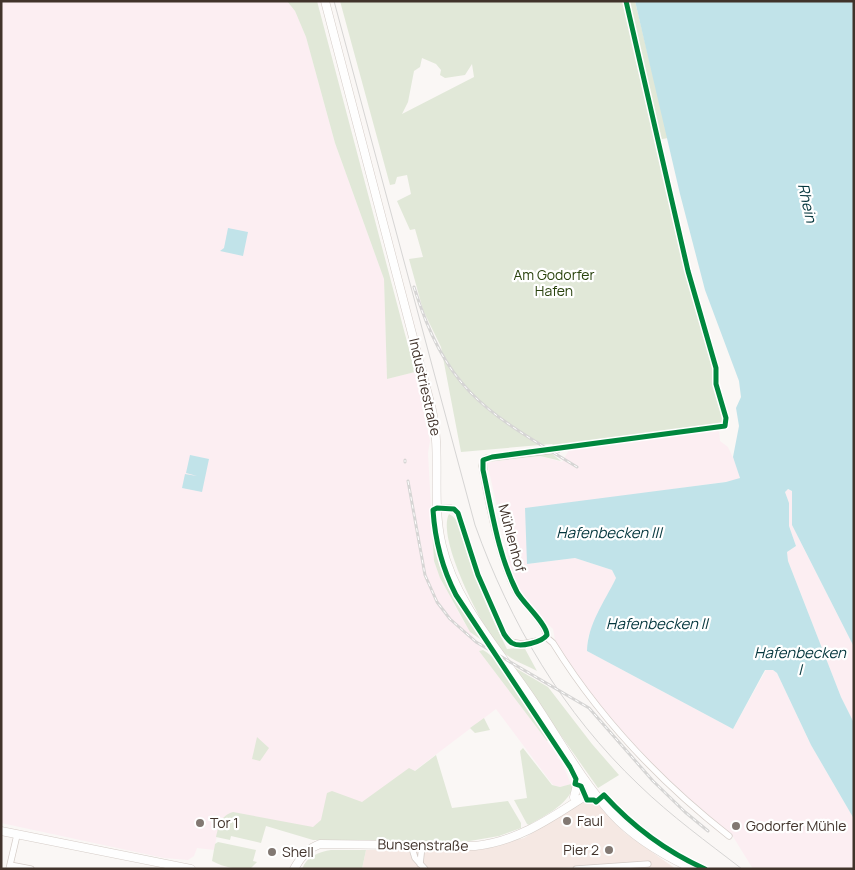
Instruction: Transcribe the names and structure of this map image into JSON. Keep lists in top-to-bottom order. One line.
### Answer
{"streets":{"main road":["Industriestraße","Bunsenstraße"],"street":["Mühlenhof"]},"crossings":[["Industriestraße","Bunsenstraße"]],"water":["Rhein","Hafenbecken III","Hafenbecken II","Hafenbecken I"],"parks":["Am Godorfer Hafen"],"places":["Faul","Tor 1","Godorfer Mühle","Pier 2","Shell"]}
